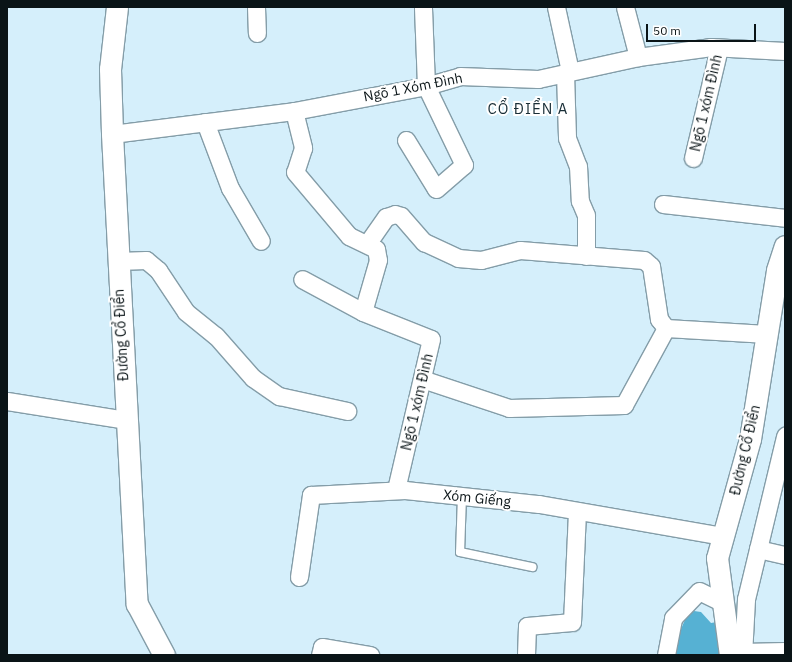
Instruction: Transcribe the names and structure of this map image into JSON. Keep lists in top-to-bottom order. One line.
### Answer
{"streets":{"street":["Ngõ 1 Xóm Đình","Ngõ 1 xóm Đình","Đường Cổ Điển","Xóm Giếng"]},"crossings":[["Ngõ 1 Xóm Đình","Ngõ 1 xóm Đình"],["Ngõ 1 Xóm Đình","Đường Cổ Điển"],["Ngõ 1 xóm Đình","Xóm Giếng"],["Đường Cổ Điển","Xóm Giếng"]],"districts":["CỔ ĐIỂN A"],"scale_bar":"50 m"}
